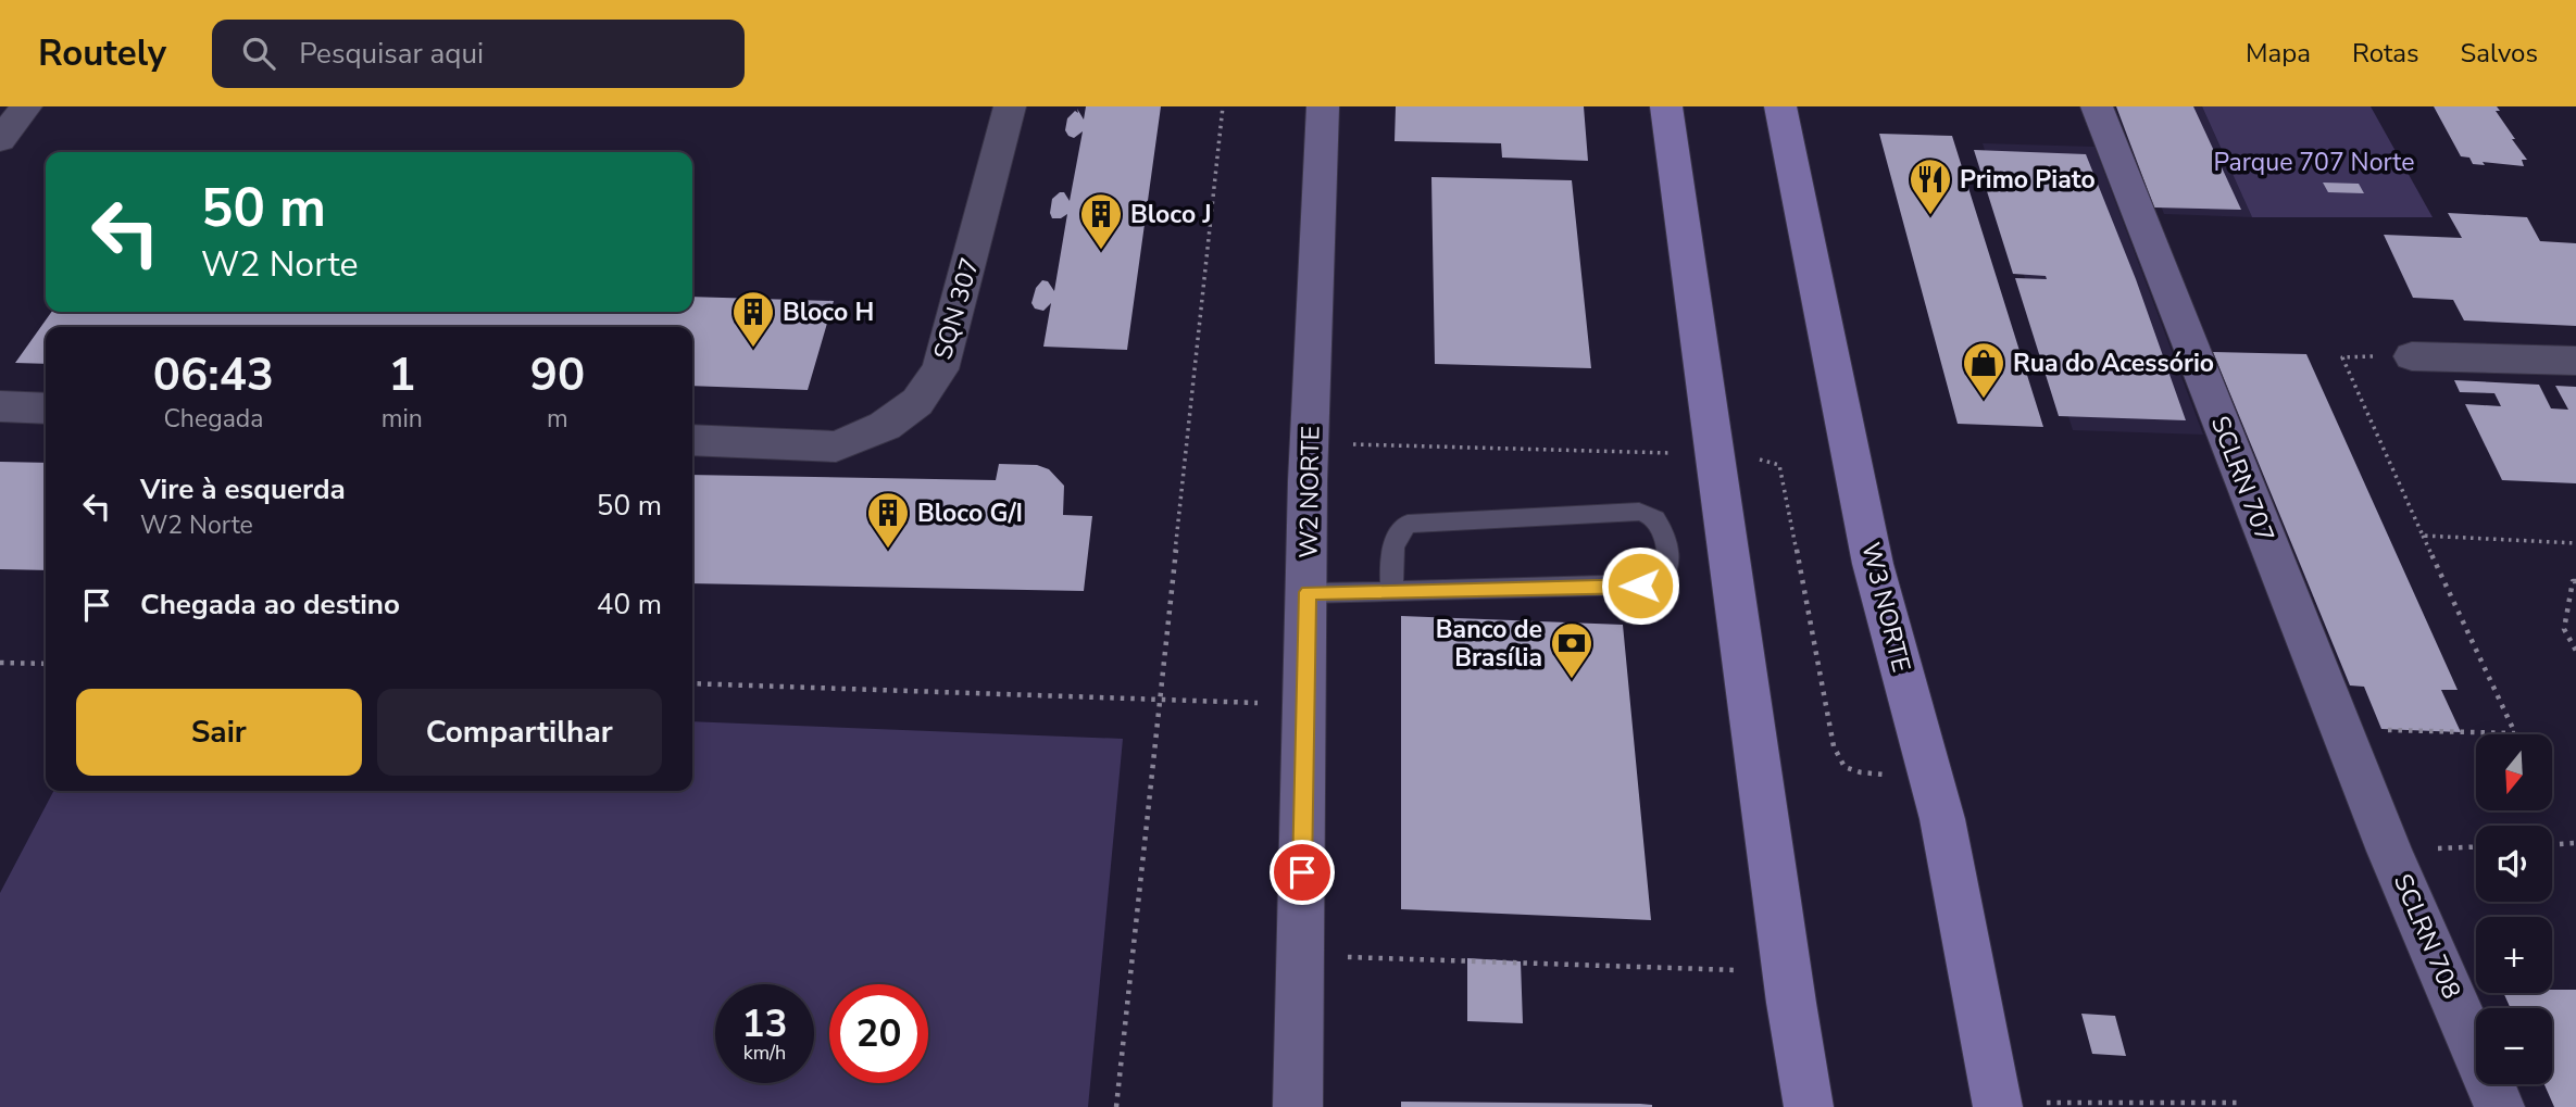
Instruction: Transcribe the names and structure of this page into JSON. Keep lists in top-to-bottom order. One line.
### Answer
{"streets":{"main road":["W3 NORTE"],"street":["SQN 307","SCLRN 707","W2 NORTE","SCLRN 708"]},"crossings":[["SCLRN 707","SCLRN 708"]],"parks":["Parque 707 Norte"],"places":{"restaurant":["Primo Piato"],"building":["Bloco J","Bloco H","Bloco G/I"],"shop":["Rua do Acessório"],"bank":["Banco de Brasília"]},"north":"bottom","page":{"header":"Routely","search":"Pesquisar aqui","nav":["Mapa","Rotas","Salvos"],"turn":["50 m","W2 Norte"],"eta":["06:43","Chegada","1","min","90","m"],"list":[{"name":"Vire à esquerda","note":"W2 Norte","value":"50 m"},{"name":"Chegada ao destino","value":"40 m"}],"buttons":["Sair","Compartilhar"],"map_buttons":["+","−"],"speed":"13 km/h","limit":"20"}}
